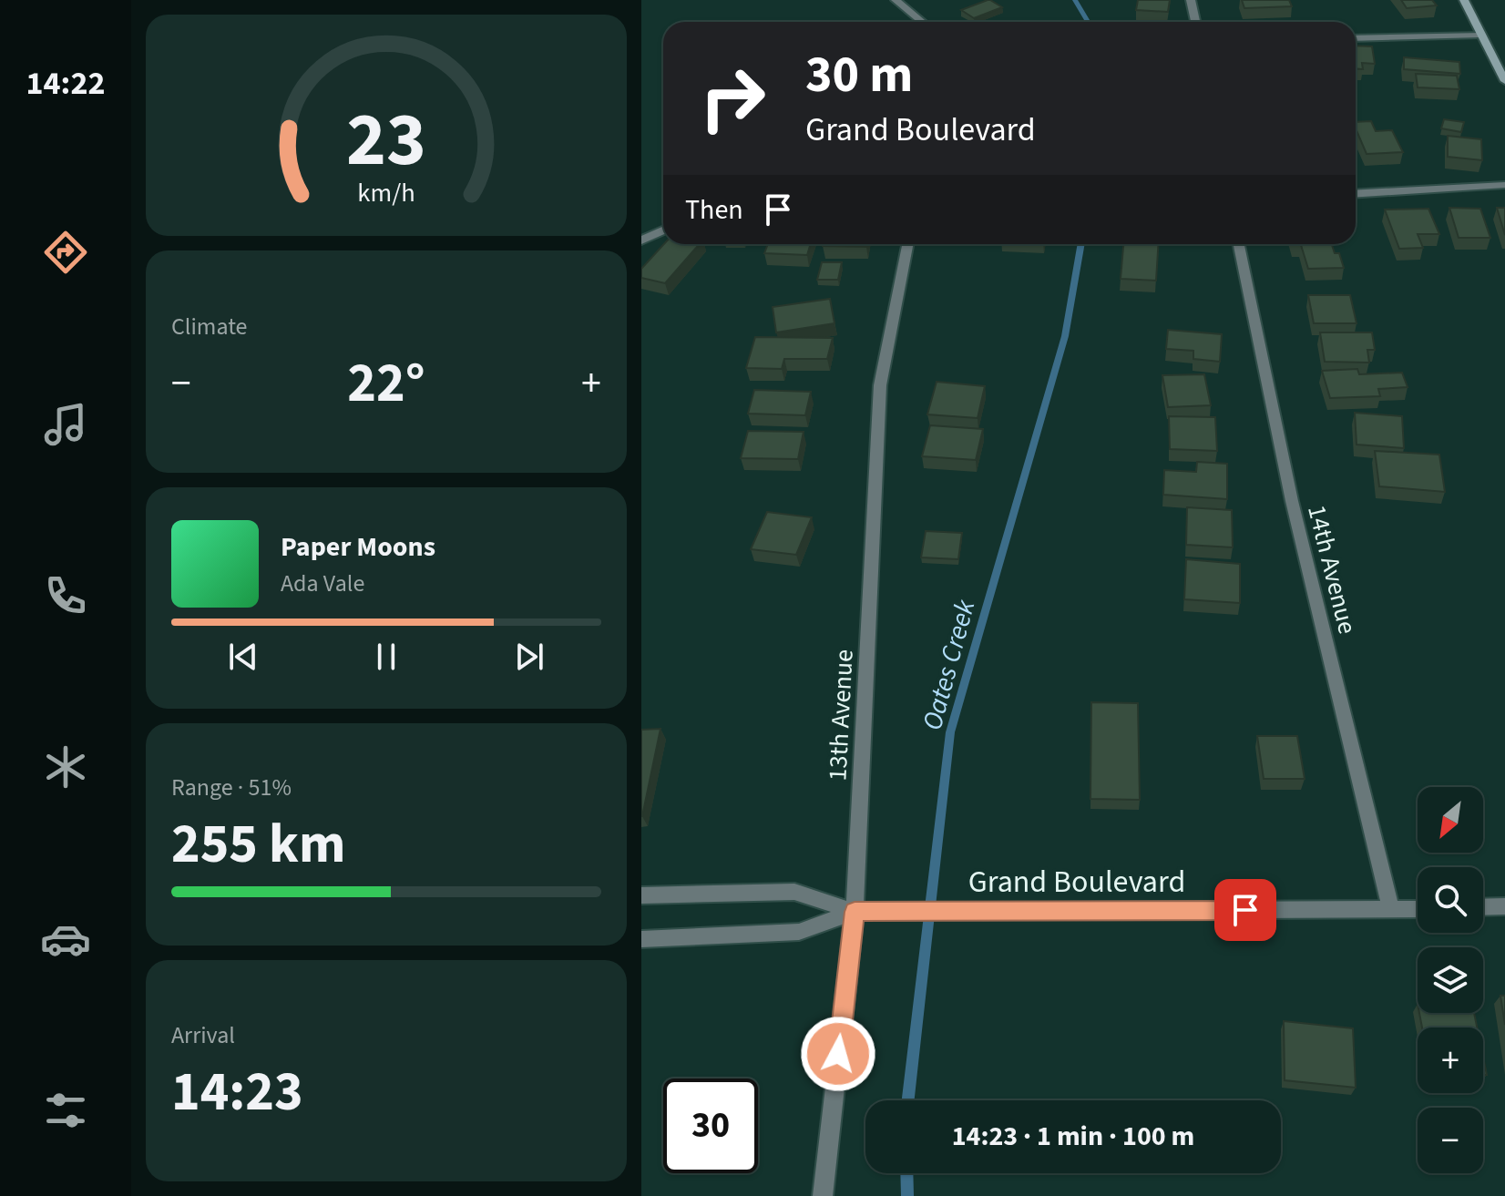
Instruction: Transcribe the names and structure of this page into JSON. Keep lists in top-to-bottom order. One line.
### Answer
{"streets":{"street":["14th Avenue","13th Avenue","Grand Boulevard"]},"crossings":[["14th Avenue","Grand Boulevard"],["13th Avenue","Grand Boulevard"]],"water":["Oates Creek"],"north":"bottom left","page":{"tabs":"14:22","turn":["30 m","Grand Boulevard"],"then":"Then","tile":["Climate",["Range · 51%","255 km"],["Arrival","14:23"]],"heat":["−","22°","+"],"song":["Paper Moons","Ada Vale"],"map_buttons":["+","−"],"limit":"30","trip":"14:23 · 1 min · 100 m","gauge":["23","km/h"]}}
